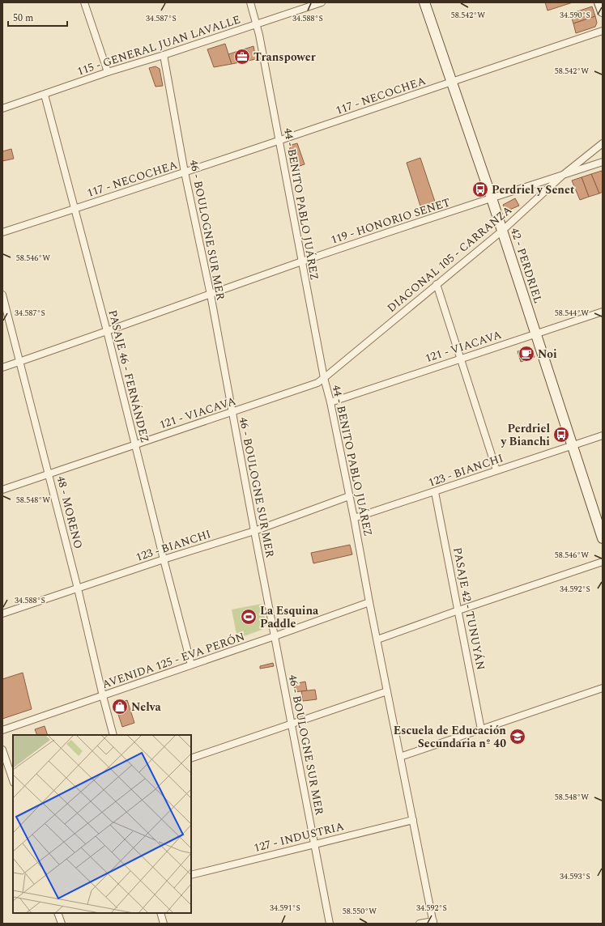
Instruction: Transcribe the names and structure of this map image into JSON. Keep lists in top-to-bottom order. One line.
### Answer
{"streets":{"street":["115 - GENERAL JUAN LAVALLE","117 - NECOCHEA","44 - BENITO PABLO JUÁREZ","119 - HONORIO SENET","46 - BOULOGNE SUR MER","DIAGONAL 105 - CARRANZA","42 - PERDRIEL","121 - VIACAVA","PASAJE 46 - FERNÁNDEZ","123 - BIANCHI","48 - MORENO","PASAJE 42 - TUNUYÁN","AVENIDA 125 - EVA PERÓN","127 - INDUSTRIA"]},"crossings":[["115 - GENERAL JUAN LAVALLE","44 - BENITO PABLO JUÁREZ"],["115 - GENERAL JUAN LAVALLE","46 - BOULOGNE SUR MER"],["115 - GENERAL JUAN LAVALLE","PASAJE 46 - FERNÁNDEZ"],["117 - NECOCHEA","44 - BENITO PABLO JUÁREZ"],["117 - NECOCHEA","46 - BOULOGNE SUR MER"],["117 - NECOCHEA","42 - PERDRIEL"],["117 - NECOCHEA","PASAJE 46 - FERNÁNDEZ"],["44 - BENITO PABLO JUÁREZ","119 - HONORIO SENET"],["44 - BENITO PABLO JUÁREZ","DIAGONAL 105 - CARRANZA"],["44 - BENITO PABLO JUÁREZ","121 - VIACAVA"],["44 - BENITO PABLO JUÁREZ","123 - BIANCHI"],["44 - BENITO PABLO JUÁREZ","AVENIDA 125 - EVA PERÓN"],["44 - BENITO PABLO JUÁREZ","127 - INDUSTRIA"],["119 - HONORIO SENET","46 - BOULOGNE SUR MER"],["119 - HONORIO SENET","DIAGONAL 105 - CARRANZA"],["119 - HONORIO SENET","42 - PERDRIEL"],["119 - HONORIO SENET","PASAJE 46 - FERNÁNDEZ"],["119 - HONORIO SENET","48 - MORENO"],["46 - BOULOGNE SUR MER","121 - VIACAVA"],["46 - BOULOGNE SUR MER","123 - BIANCHI"],["46 - BOULOGNE SUR MER","AVENIDA 125 - EVA PERÓN"],["46 - BOULOGNE SUR MER","127 - INDUSTRIA"],["DIAGONAL 105 - CARRANZA","42 - PERDRIEL"],["DIAGONAL 105 - CARRANZA","121 - VIACAVA"],["42 - PERDRIEL","121 - VIACAVA"],["42 - PERDRIEL","123 - BIANCHI"],["121 - VIACAVA","PASAJE 46 - FERNÁNDEZ"],["121 - VIACAVA","48 - MORENO"],["PASAJE 46 - FERNÁNDEZ","123 - BIANCHI"],["PASAJE 46 - FERNÁNDEZ","AVENIDA 125 - EVA PERÓN"],["123 - BIANCHI","48 - MORENO"],["123 - BIANCHI","PASAJE 42 - TUNUYÁN"],["48 - MORENO","AVENIDA 125 - EVA PERÓN"]],"places":{"office":["Transpower"],"bus stop":["Perdriel y Senet","Perdriel y Bianchi"],"cafe":["Noi"],"sports":["La Esquina Paddle"],"shop":["Nelva"],"school or university":["Escuela de Educación Secundaria nº 40"]},"scale_bar":"50 m","coordinates":["34.590°S","58.542°W","34.587°S","34.588°S","58.546°W","58.544°W","58.548°W","34.592°S","34.593°S","34.591°S","58.550°W"]}
